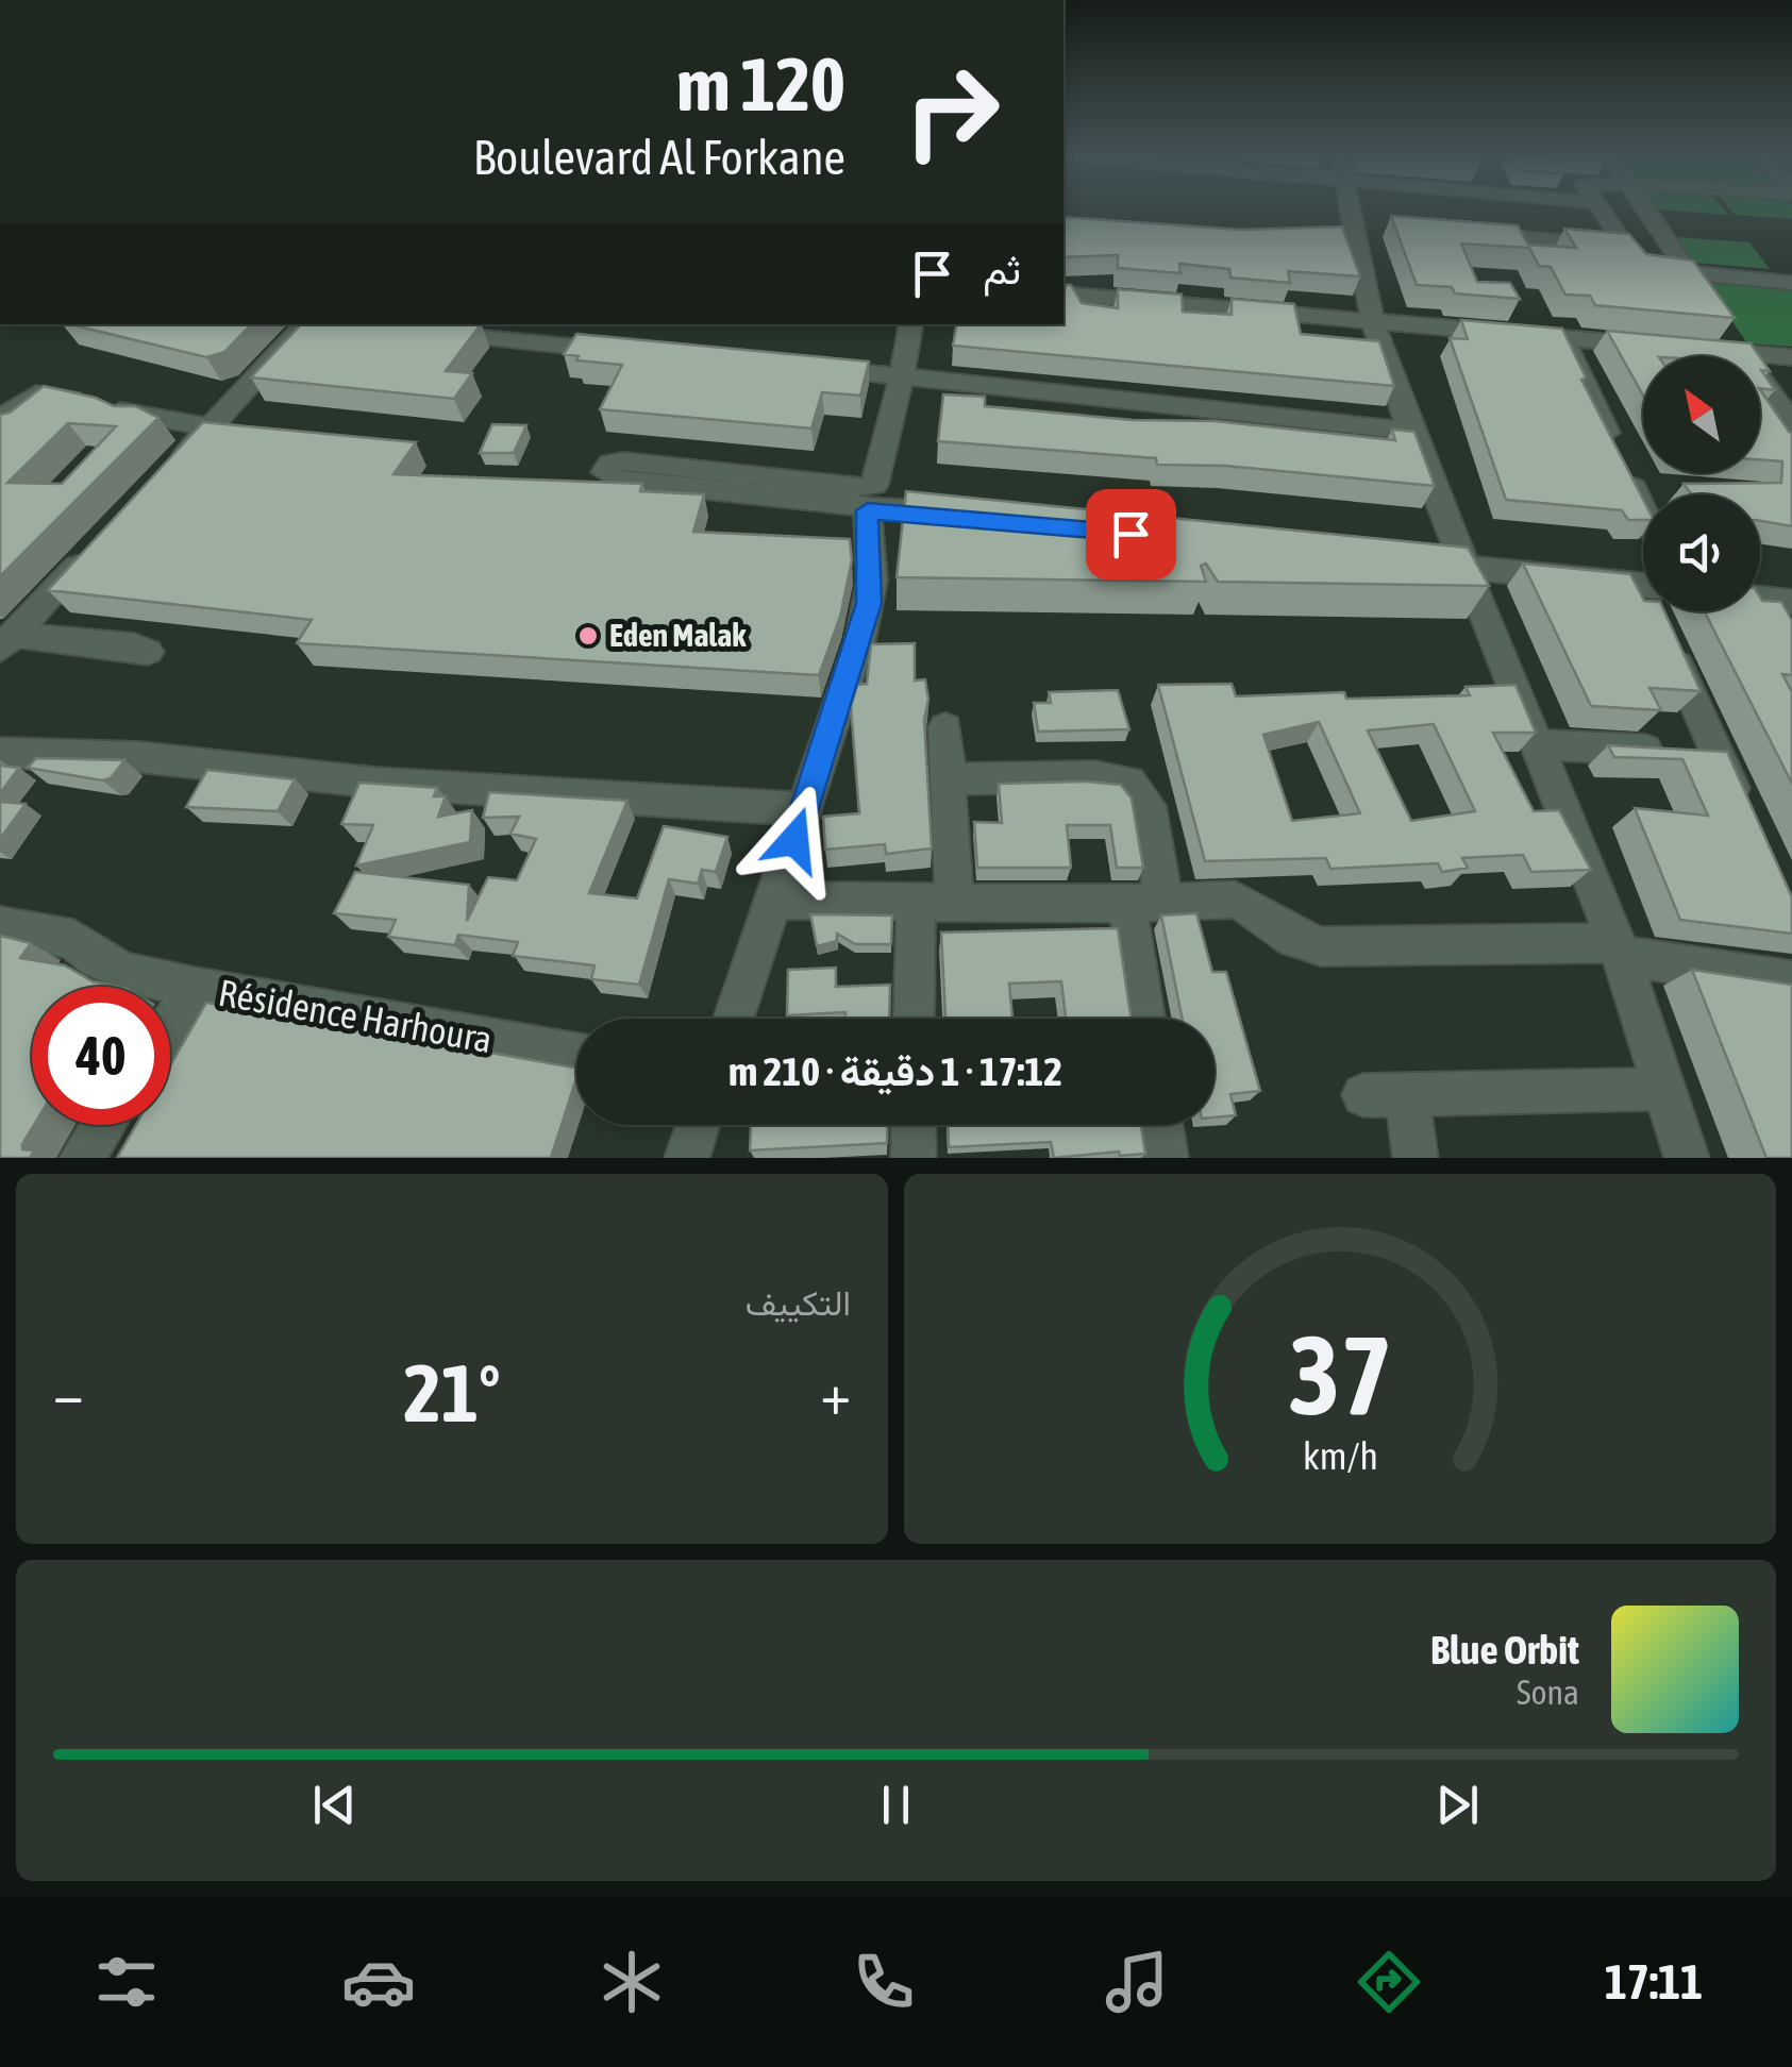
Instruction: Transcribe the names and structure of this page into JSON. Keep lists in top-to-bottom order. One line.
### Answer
{"streets":{"street":["Résidence Harhoura"]},"places":["Eden Malak"],"north":"top left","page":{"turn":["120 m","Boulevard Al Forkane"],"then":"ثم","limit":"40","trip":"17:12 · 1 دقيقة · 210 m","tile":"التكييف","heat":["−","21°","+"],"song":["Blue Orbit","Sona"],"tabs":"17:11","gauge":["37","km/h"]}}
